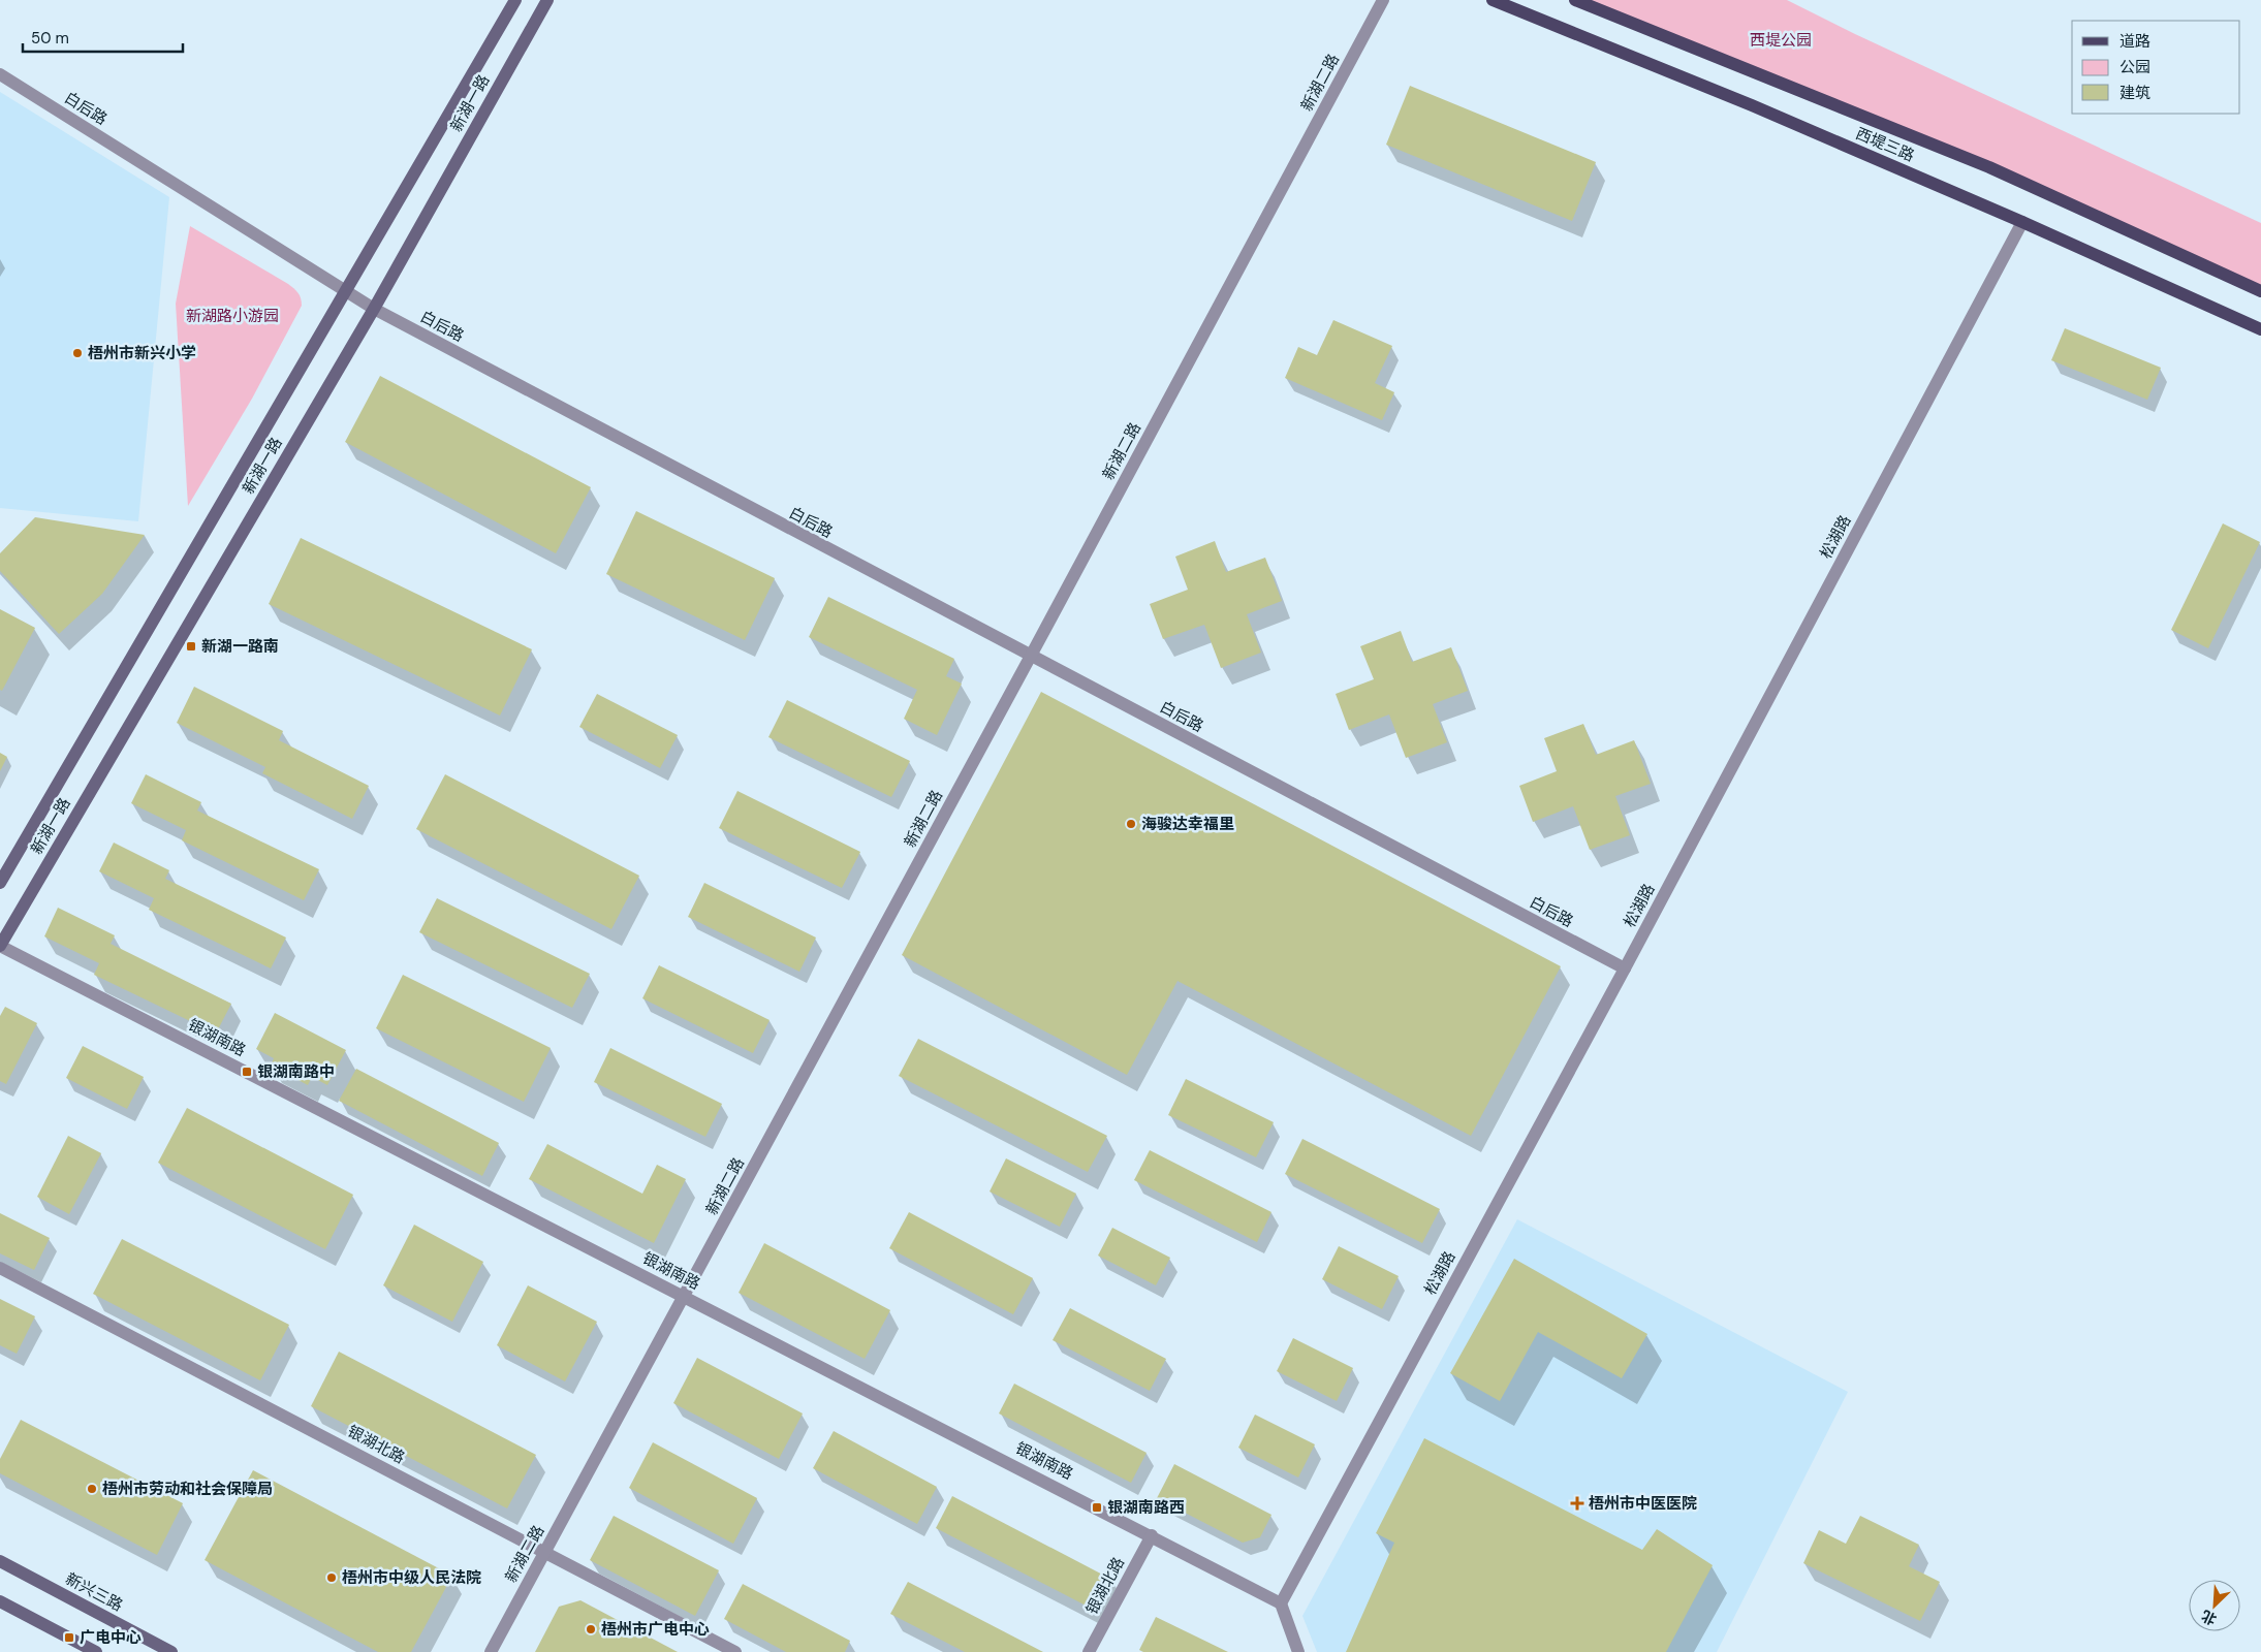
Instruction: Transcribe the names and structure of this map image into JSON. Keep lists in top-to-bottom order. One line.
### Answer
{"streets":{"main road":["西堤三路"],"street":["新湖二路","新湖一路","白后路","松湖路","银湖南路","银湖北路","新兴三路"]},"crossings":[["新湖二路","白后路"],["新湖二路","银湖南路"],["新湖二路","银湖北路"],["新湖一路","白后路"],["新湖一路","银湖南路"],["白后路","松湖路"],["西堤三路","松湖路"],["松湖路","银湖南路"],["银湖南路","银湖北路"]],"parks":["西堤公园","新湖路小游园"],"places":{"other":["梧州市新兴小学","海骏达幸福里","梧州市劳动和社会保障局","梧州市中级人民法院","梧州市广电中心"],"transit":["新湖一路南","银湖南路中","银湖南路西","广电中心"],"health":["梧州市中医医院"]},"legend":["道路","公园","建筑"],"scale_bar":"50 m","north":"bottom left"}
